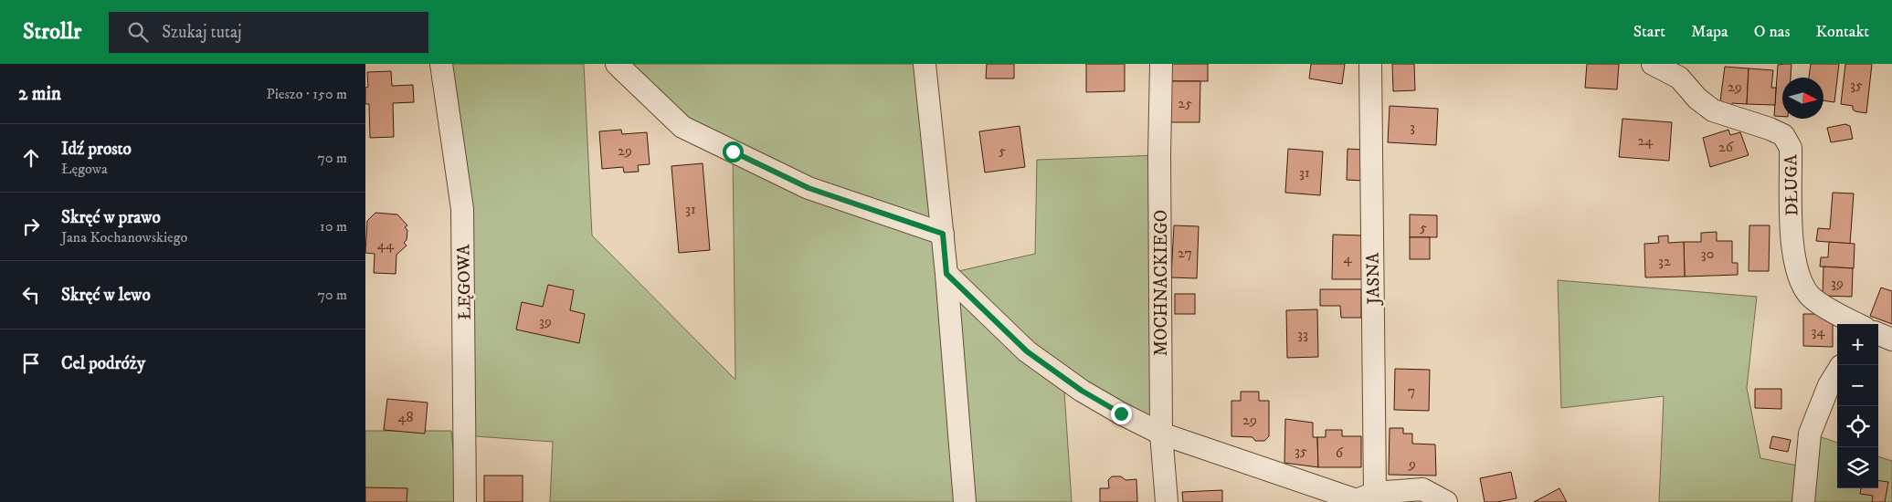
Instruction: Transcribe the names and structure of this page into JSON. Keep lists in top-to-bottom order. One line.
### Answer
{"streets":{"street":["DŁUGA","JASNA","ŁĘGOWA","MOCHNACKIEGO"]},"house_numbers":["35","29","25","3","24","26","29","5","31","31","5","44","27","30","4","32","39","39","34","33","7","48","29","35","6","9"],"north":"right","page":{"header":"Strollr","search":"Szukaj tutaj","nav":["Start","Mapa","O nas","Kontakt"],"heading":["2 min","Pieszo · 150 m"],"list":[["Idź prosto","Łęgowa","70 m"],["Skręć w prawo","Jana Kochanowskiego","10 m"],["Skręć w lewo","70 m"],"Cel podróży"],"map_buttons":["+","−"]}}
